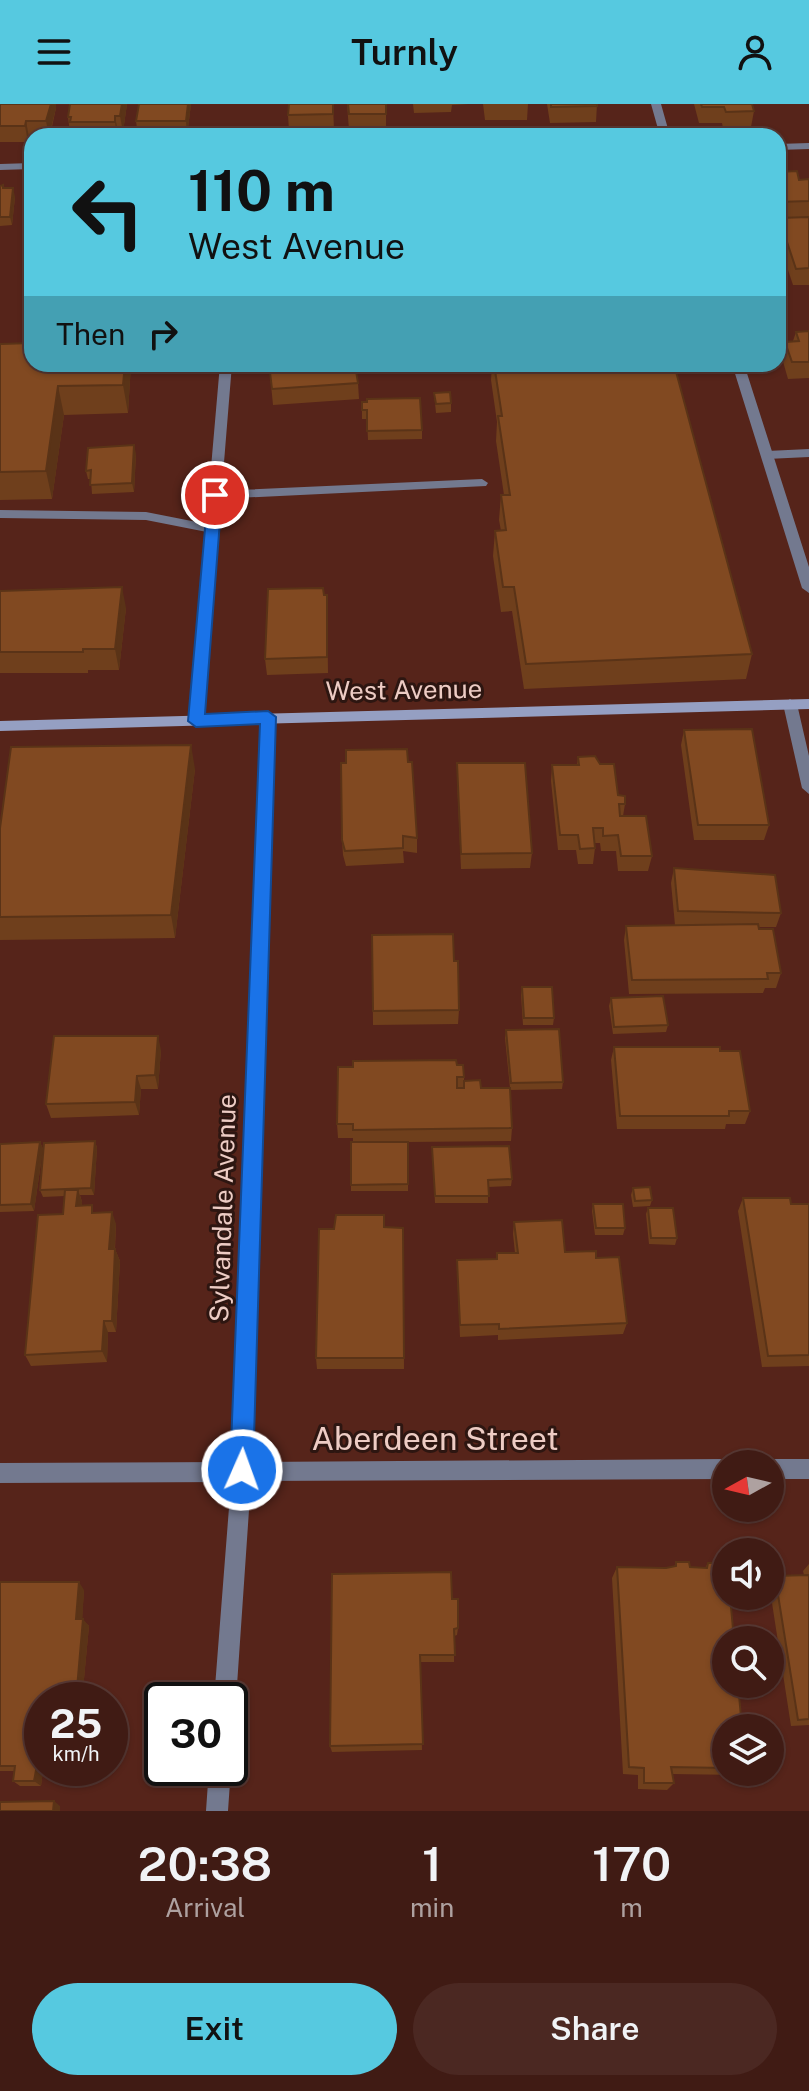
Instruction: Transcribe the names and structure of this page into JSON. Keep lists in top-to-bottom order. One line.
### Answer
{"streets":{"main road":["West Avenue"],"street":["Sylvandale Avenue","Aberdeen Street"]},"crossings":[["West Avenue","Sylvandale Avenue"],["Sylvandale Avenue","Aberdeen Street"]],"north":"left","page":{"header":"Turnly","turn":["110 m","West Avenue"],"then":"Then","speed":"25 km/h","limit":"30","eta":["20:38","Arrival","1","min","170","m"],"buttons":["Exit","Share"]}}
